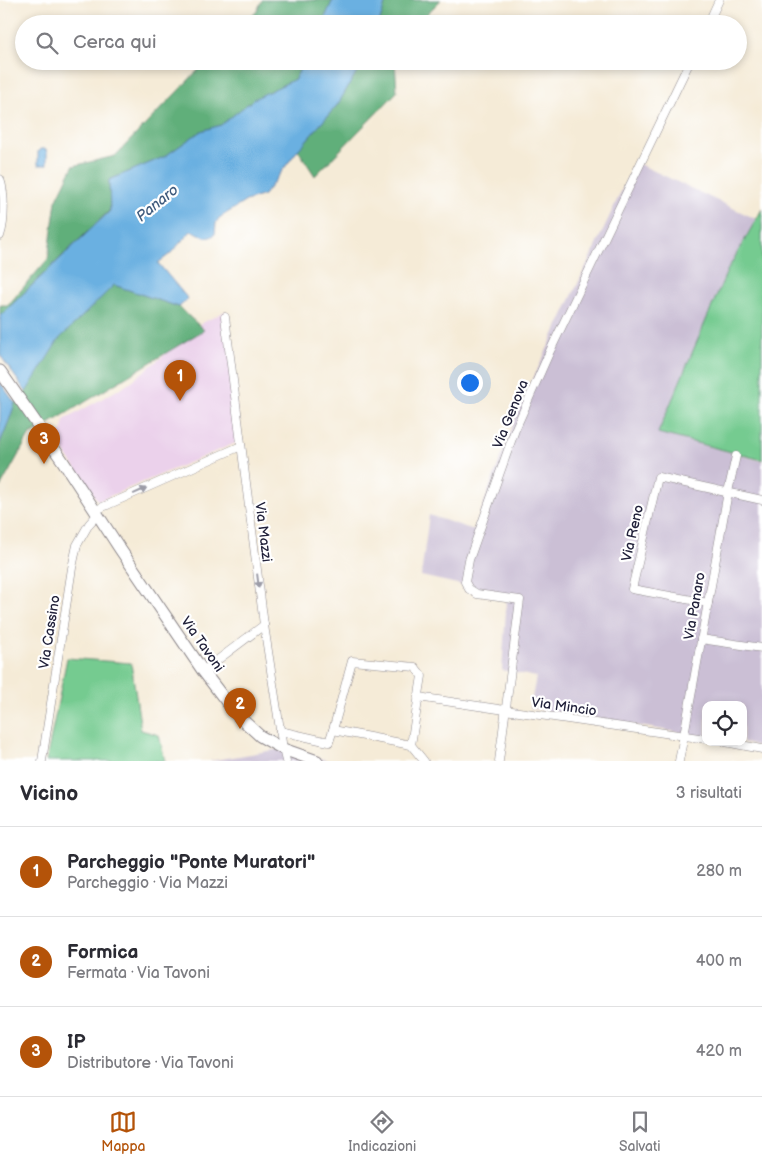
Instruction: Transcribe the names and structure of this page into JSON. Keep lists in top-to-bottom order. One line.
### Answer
{"streets":{"main road":["Via Tavoni"],"street":["Via Genova","Via Mazzi","Via Reno","Via Panaro","Via Cassino","Via Mincio"]},"crossings":[["Via Genova","Via Mincio"],["Via Mazzi","Via Tavoni"],["Via Reno","Via Panaro"],["Via Panaro","Via Mincio"],["Via Cassino","Via Tavoni"]],"one_way":["Via Mazzi"],"water":["Panaro"],"page":{"search":"Cerca qui","pins":["1","3","2"],"heading":["Vicino","3 risultati"],"list":[{"mark":"1","name":"Parcheggio \"Ponte Muratori\"","note":"Parcheggio · Via Mazzi","value":"280 m"},{"mark":"2","name":"Formica","note":"Fermata · Via Tavoni","value":"400 m"},{"mark":"3","name":"IP","note":"Distributore · Via Tavoni","value":"420 m"}],"nav":["Mappa","Indicazioni","Salvati"]}}
